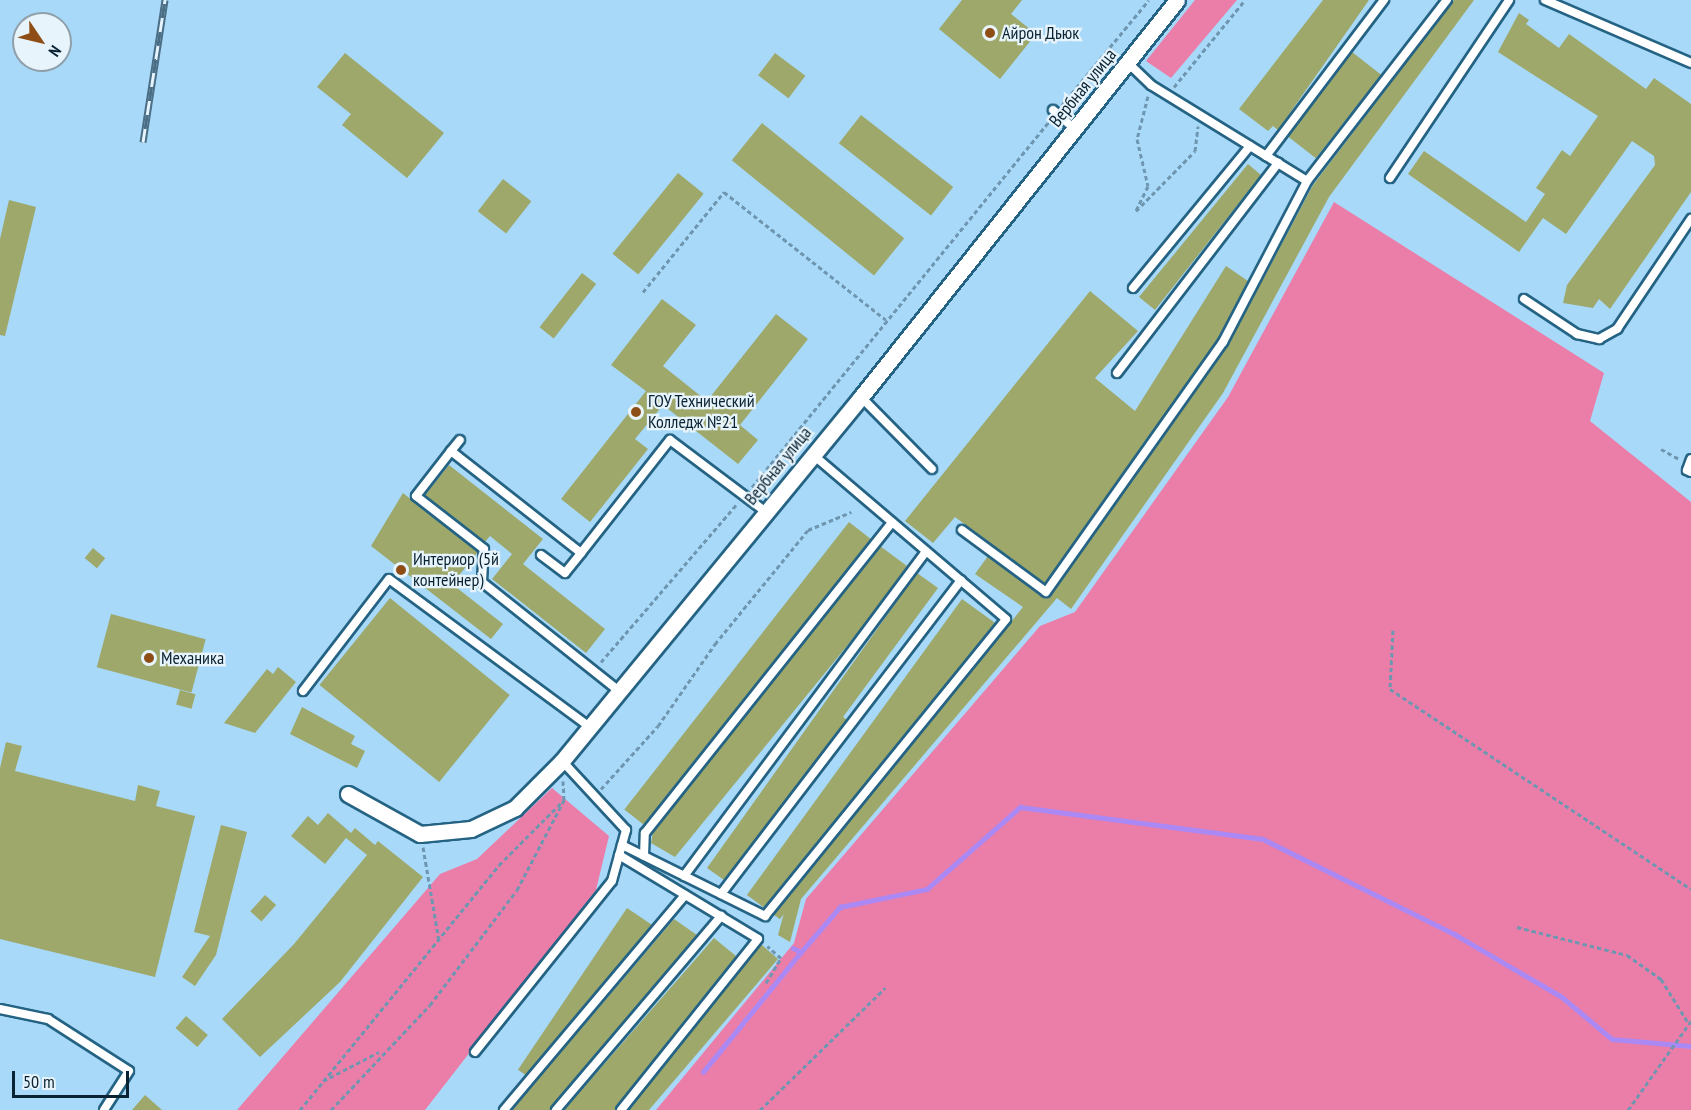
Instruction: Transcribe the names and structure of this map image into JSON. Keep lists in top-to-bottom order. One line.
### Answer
{"streets":{"street":["Вербная улица"]},"places":["Айрон Дьюк","ГОУ Технический Колледж №21","Интериор (5й контейнер)","Механика"],"scale_bar":"50 m","north":"bottom right"}
